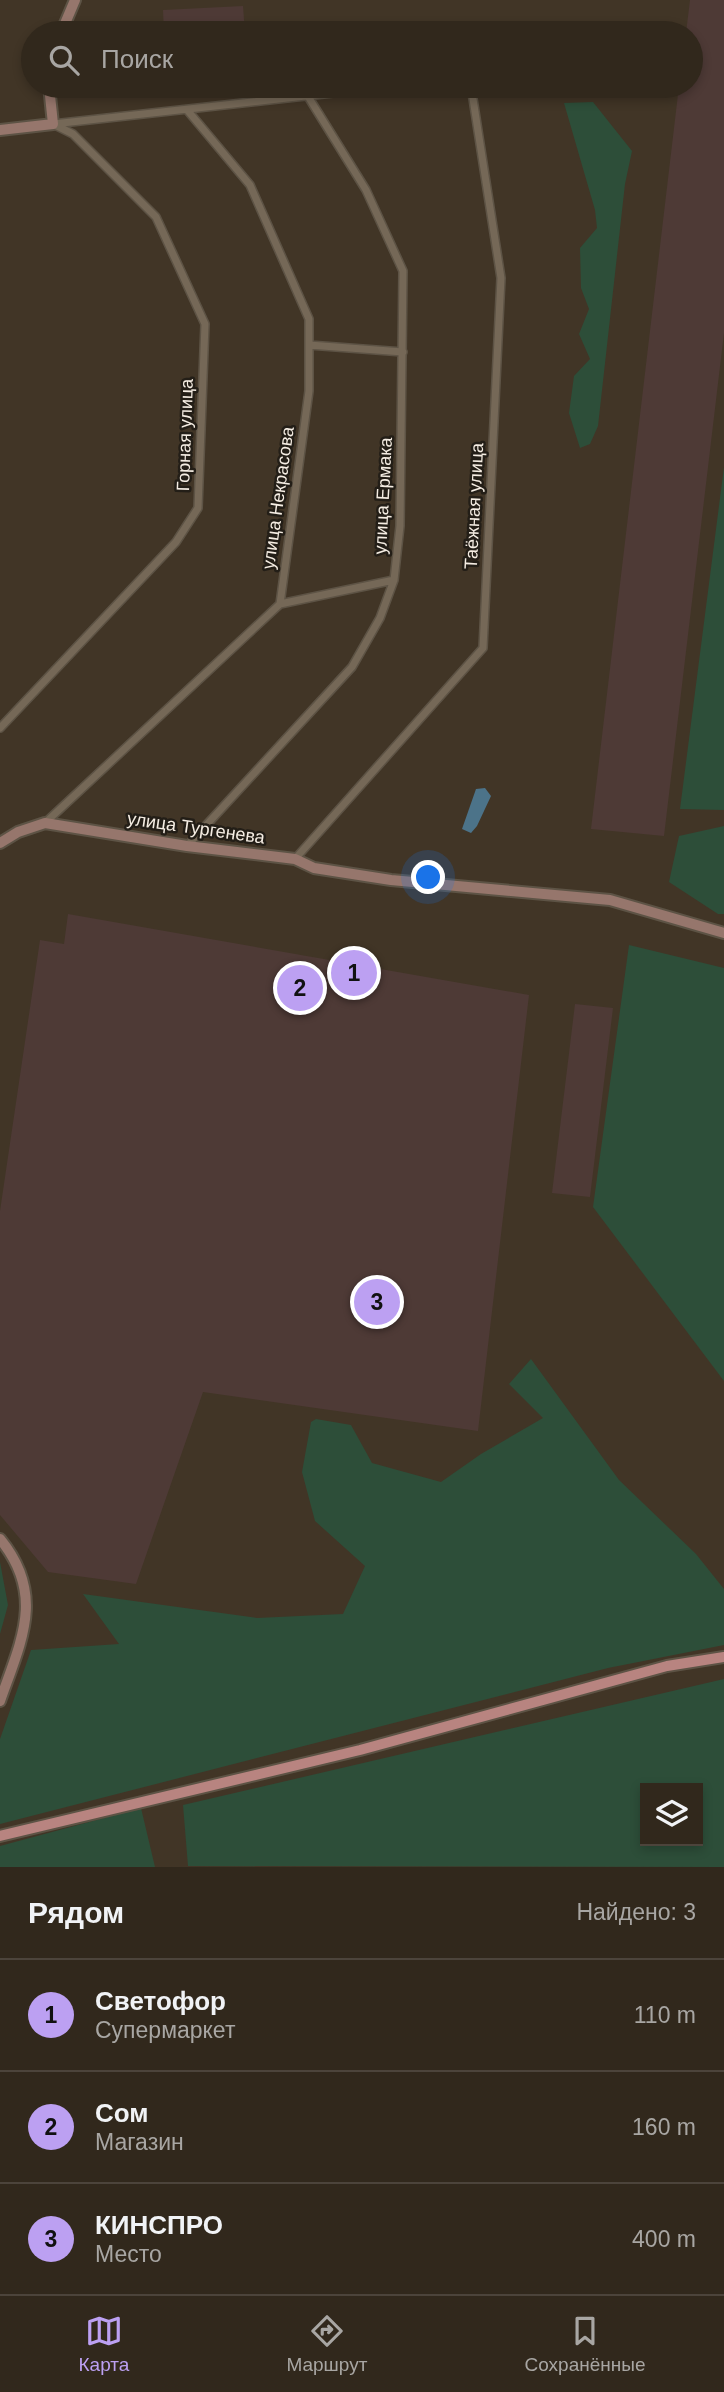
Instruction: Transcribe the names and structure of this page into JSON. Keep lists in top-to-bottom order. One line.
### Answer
{"streets":{"street":["Горная улица","улица Ермака","улица Некрасова","Таёжная улица","улица Тургенева"]},"crossings":[["улица Ермака","улица Тургенева"],["Таёжная улица","улица Тургенева"]],"page":{"search":"Поиск","pins":["1","2","3"],"heading":["Рядом","Найдено: 3"],"list":[{"mark":"1","name":"Светофор","note":"Супермаркет","value":"110 m"},{"mark":"2","name":"Сом","note":"Магазин","value":"160 m"},{"mark":"3","name":"КИНСПРО","note":"Место","value":"400 m"}],"nav":["Карта","Маршрут","Сохранённые"]}}
